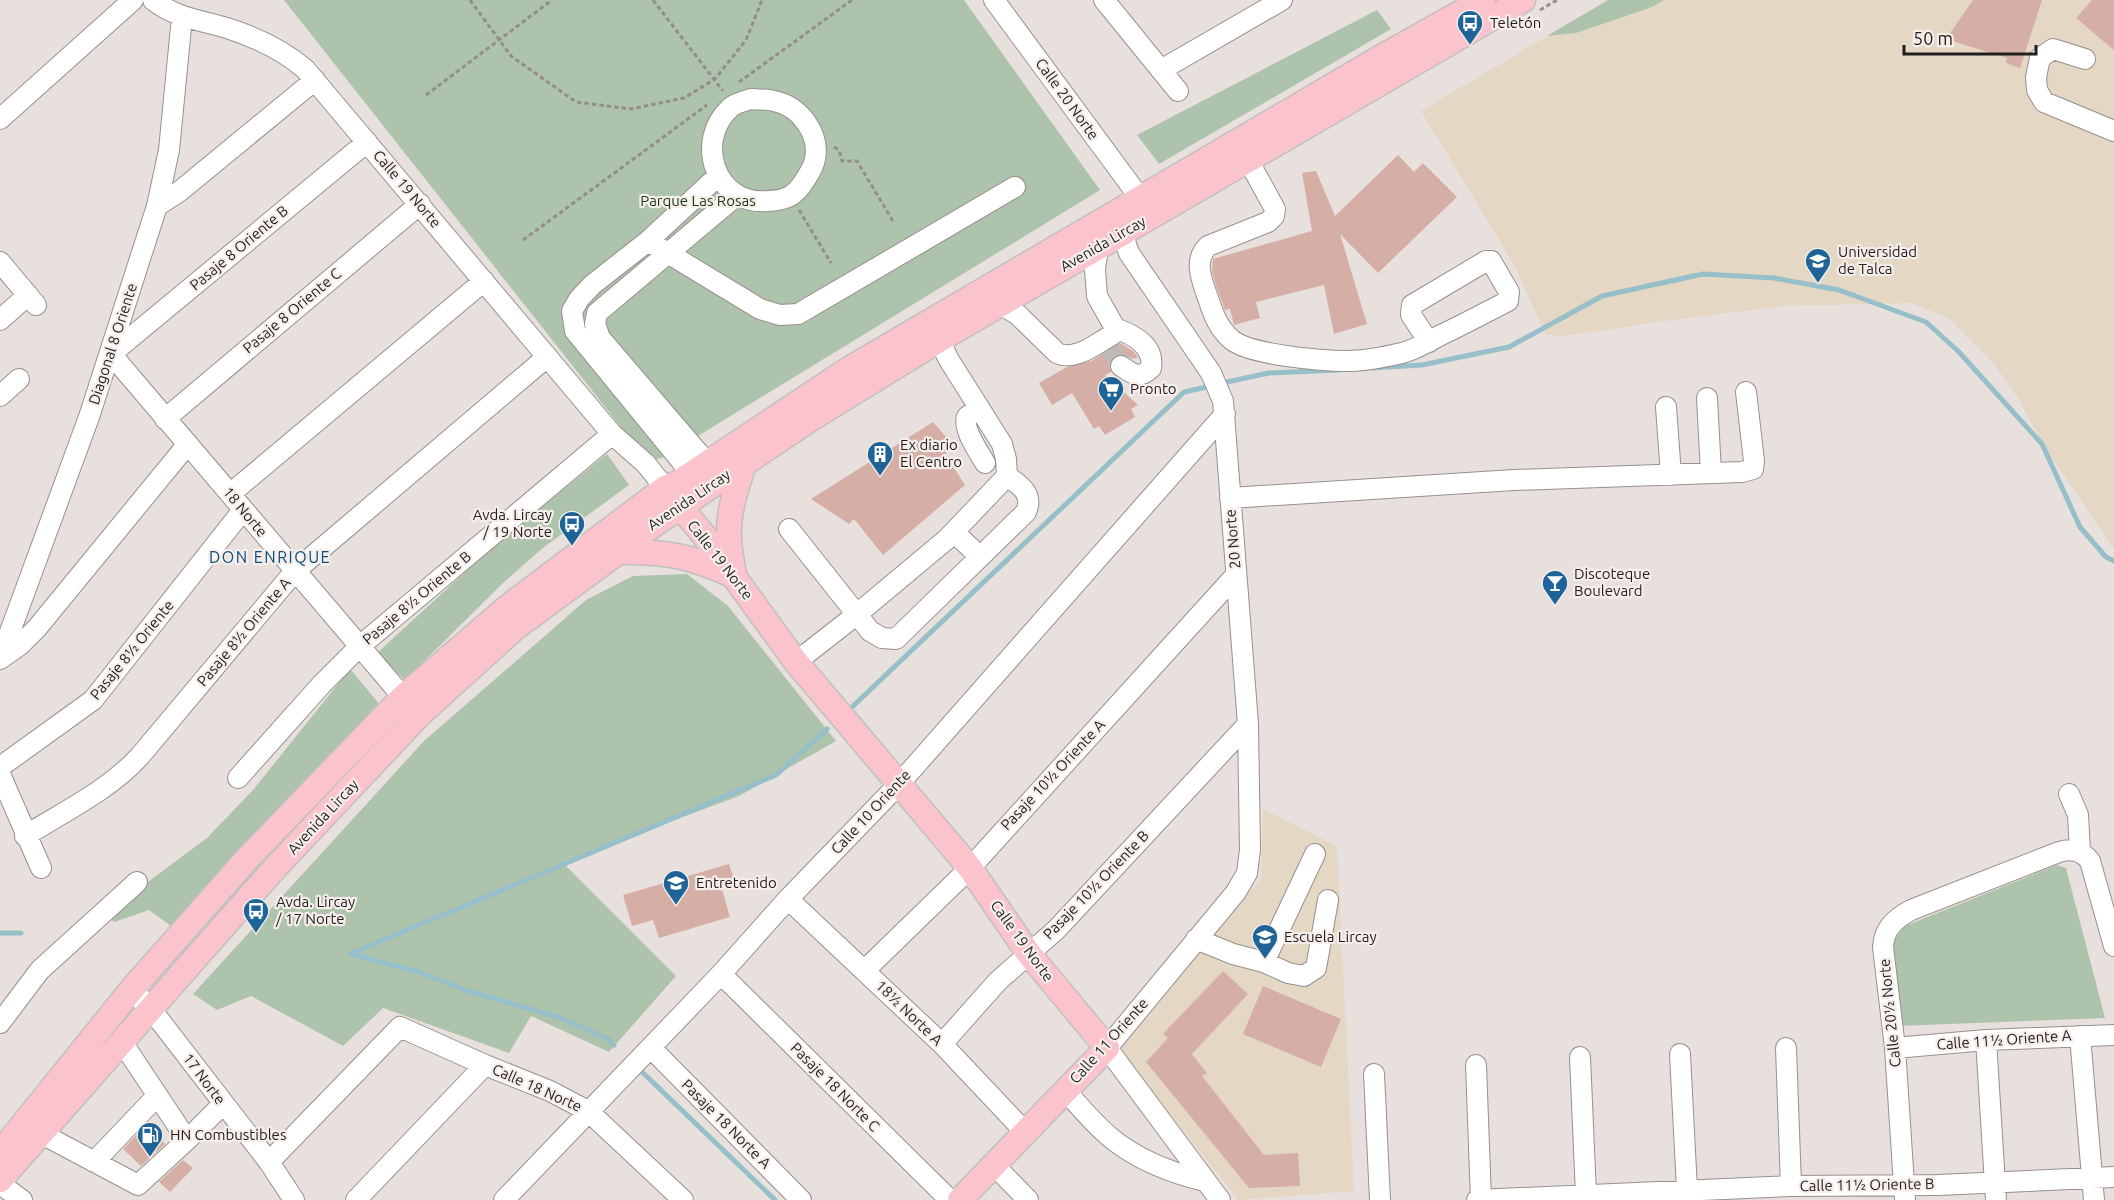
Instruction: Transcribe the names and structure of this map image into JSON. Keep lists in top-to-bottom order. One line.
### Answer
{"streets":{"main road":["Calle 19 Norte","Avenida Lircay","Calle 11 Oriente"],"street":["Calle 20 Norte","Pasaje 8 Oriente B","Pasaje 8 Oriente C","Diagonal 8 Oriente","18 Norte","20 Norte","Pasaje 8½ Oriente B","Pasaje 8½ Oriente A","Pasaje 8½ Oriente","Pasaje 10½ Oriente A","Calle 10 Oriente","Pasaje 10½ Oriente B","18½ Norte A","Calle 20½ Norte","Calle 11½ Oriente A","17 Norte","Pasaje 18 Norte C","Calle 18 Norte","Pasaje 18 Norte A","Calle 11½ Oriente B"]},"crossings":[["Calle 20 Norte","Avenida Lircay"],["Calle 19 Norte","Avenida Lircay"],["Calle 19 Norte","Pasaje 8 Oriente B"],["Calle 19 Norte","Pasaje 8 Oriente C"],["Calle 19 Norte","Diagonal 8 Oriente"],["Calle 19 Norte","Pasaje 8½ Oriente B"],["Calle 19 Norte","Pasaje 8½ Oriente A"],["Calle 19 Norte","Pasaje 10½ Oriente A"],["Calle 19 Norte","Calle 10 Oriente"],["Calle 19 Norte","Pasaje 10½ Oriente B"],["Calle 19 Norte","Calle 11 Oriente"],["Avenida Lircay","18 Norte"],["Avenida Lircay","20 Norte"],["Avenida Lircay","17 Norte"],["Pasaje 8 Oriente B","Diagonal 8 Oriente"],["Pasaje 8 Oriente B","18 Norte"],["Pasaje 8 Oriente C","18 Norte"],["Diagonal 8 Oriente","18 Norte"],["18 Norte","Pasaje 8½ Oriente B"],["18 Norte","Pasaje 8½ Oriente A"],["18 Norte","Pasaje 8½ Oriente"],["20 Norte","Pasaje 10½ Oriente A"],["20 Norte","Calle 10 Oriente"],["20 Norte","Pasaje 10½ Oriente B"],["20 Norte","Calle 11 Oriente"],["Pasaje 10½ Oriente A","18½ Norte A"],["Calle 10 Oriente","18½ Norte A"],["Calle 10 Oriente","Pasaje 18 Norte C"],["Calle 10 Oriente","Calle 18 Norte"],["Calle 10 Oriente","Pasaje 18 Norte A"],["Pasaje 10½ Oriente B","18½ Norte A"],["18½ Norte A","Calle 11 Oriente"],["Calle 20½ Norte","Calle 11½ Oriente A"],["Calle 20½ Norte","Calle 11½ Oriente B"],["17 Norte","Calle 18 Norte"]],"districts":["DON ENRIQUE"],"parks":["Parque Las Rosas"],"places":{"bus stop":["Teletón","Avda. Lircay / 19 Norte","Avda. Lircay / 17 Norte"],"school or university":["Universidad de Talca","Entretenido","Escuela Lircay"],"supermarket":["Pronto"],"building":["Ex diario El Centro"],"bar":["Discoteque Boulevard"],"fuel station":["HN Combustibles"]},"scale_bar":"50 m"}
